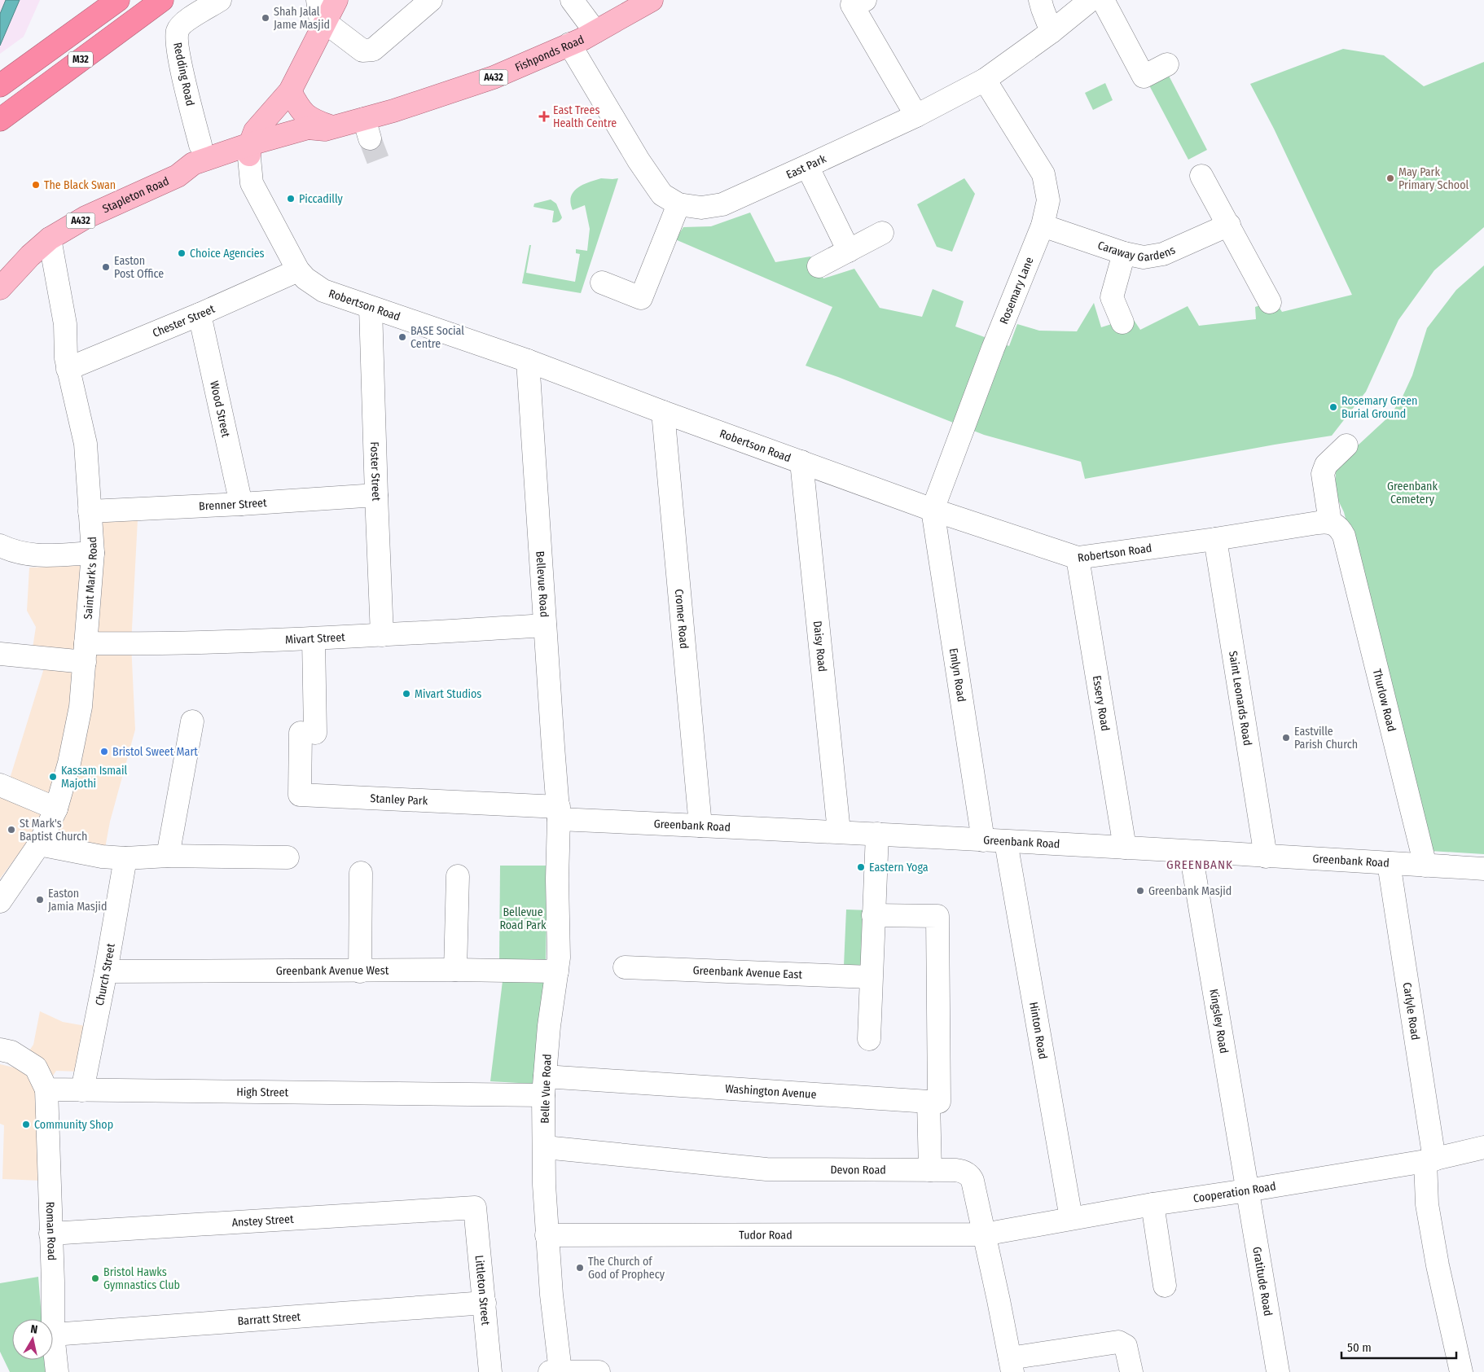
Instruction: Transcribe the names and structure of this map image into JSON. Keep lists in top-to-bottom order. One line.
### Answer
{"streets":{"highway":["M32"],"main road":["Fishponds Road","A432","Stapleton Road"],"street":["Redding Road","East Park","Caraway Gardens","Rosemary Lane","Robertson Road","Chester Street","Wood Street","Foster Street","Brenner Street","Saint Mark's Road","Bellevue Road","Cromer Road","Mivart Street","Daisy Road","Emlyn Road","Saint Leonards Road","Thurlow Road","Essery Road","Stanley Park","Greenbank Road","Greenbank Avenue West","Greenbank Avenue East","Church Street","Carlyle Road","Kingsley Road","Hinton Road","Belle Vue Road","Washington Avenue","High Street","Devon Road","Cooperation Road","Anstey Street","Roman Road","Tudor Road","Gratitude Road","Littleton Street","Barratt Street"]},"crossings":[["Fishponds Road","East Park"],["Fishponds Road","Stapleton Road"],["Fishponds Road","Robertson Road"],["East Park","Rosemary Lane"],["Stapleton Road","Robertson Road"],["Stapleton Road","Saint Mark's Road"],["Caraway Gardens","Rosemary Lane"],["Rosemary Lane","Robertson Road"],["Rosemary Lane","Emlyn Road"],["Robertson Road","Chester Street"],["Robertson Road","Foster Street"],["Robertson Road","Bellevue Road"],["Robertson Road","Cromer Road"],["Robertson Road","Daisy Road"],["Robertson Road","Emlyn Road"],["Robertson Road","Saint Leonards Road"],["Robertson Road","Thurlow Road"],["Robertson Road","Essery Road"],["Chester Street","Wood Street"],["Chester Street","Saint Mark's Road"],["Wood Street","Brenner Street"],["Foster Street","Brenner Street"],["Foster Street","Mivart Street"],["Brenner Street","Saint Mark's Road"],["Saint Mark's Road","Mivart Street"],["Bellevue Road","Mivart Street"],["Bellevue Road","Stanley Park"],["Bellevue Road","Greenbank Road"],["Bellevue Road","Belle Vue Road"],["Cromer Road","Greenbank Road"],["Mivart Street","Stanley Park"],["Daisy Road","Greenbank Road"],["Emlyn Road","Greenbank Road"],["Saint Leonards Road","Greenbank Road"],["Thurlow Road","Greenbank Road"],["Essery Road","Greenbank Road"],["Stanley Park","Greenbank Road"],["Stanley Park","Belle Vue Road"],["Greenbank Road","Carlyle Road"],["Greenbank Road","Kingsley Road"],["Greenbank Road","Hinton Road"],["Greenbank Road","Belle Vue Road"],["Greenbank Avenue West","Church Street"],["Greenbank Avenue West","Belle Vue Road"],["Church Street","High Street"],["Carlyle Road","Cooperation Road"],["Kingsley Road","Cooperation Road"],["Kingsley Road","Gratitude Road"],["Hinton Road","Cooperation Road"],["Belle Vue Road","Washington Avenue"],["Belle Vue Road","High Street"],["Belle Vue Road","Devon Road"],["Belle Vue Road","Tudor Road"],["Washington Avenue","High Street"],["High Street","Roman Road"],["Devon Road","Cooperation Road"],["Devon Road","Tudor Road"],["Cooperation Road","Tudor Road"],["Cooperation Road","Gratitude Road"],["Anstey Street","Roman Road"],["Anstey Street","Littleton Street"],["Roman Road","Barratt Street"],["Littleton Street","Barratt Street"]],"districts":["GREENBANK"],"parks":["Greenbank Cemetery","Bellevue Road Park"],"places":{"other":["Shah Jalal Jame Masjid","May Park Primary School","The Black Swan","Piccadilly","Choice Agencies","Easton Post Office","BASE Social Centre","Rosemary Green Burial Ground","Mivart Studios","Eastville Parish Church","Bristol Sweet Mart","Kassam Ismail Majothi","St Mark's Baptist Church","Eastern Yoga","Greenbank Masjid","Easton Jamia Masjid","Community Shop","The Church of God of Prophecy","Bristol Hawks Gymnastics Club"],"health":["East Trees Health Centre"]},"scale_bar":"50 m","north":"top"}
